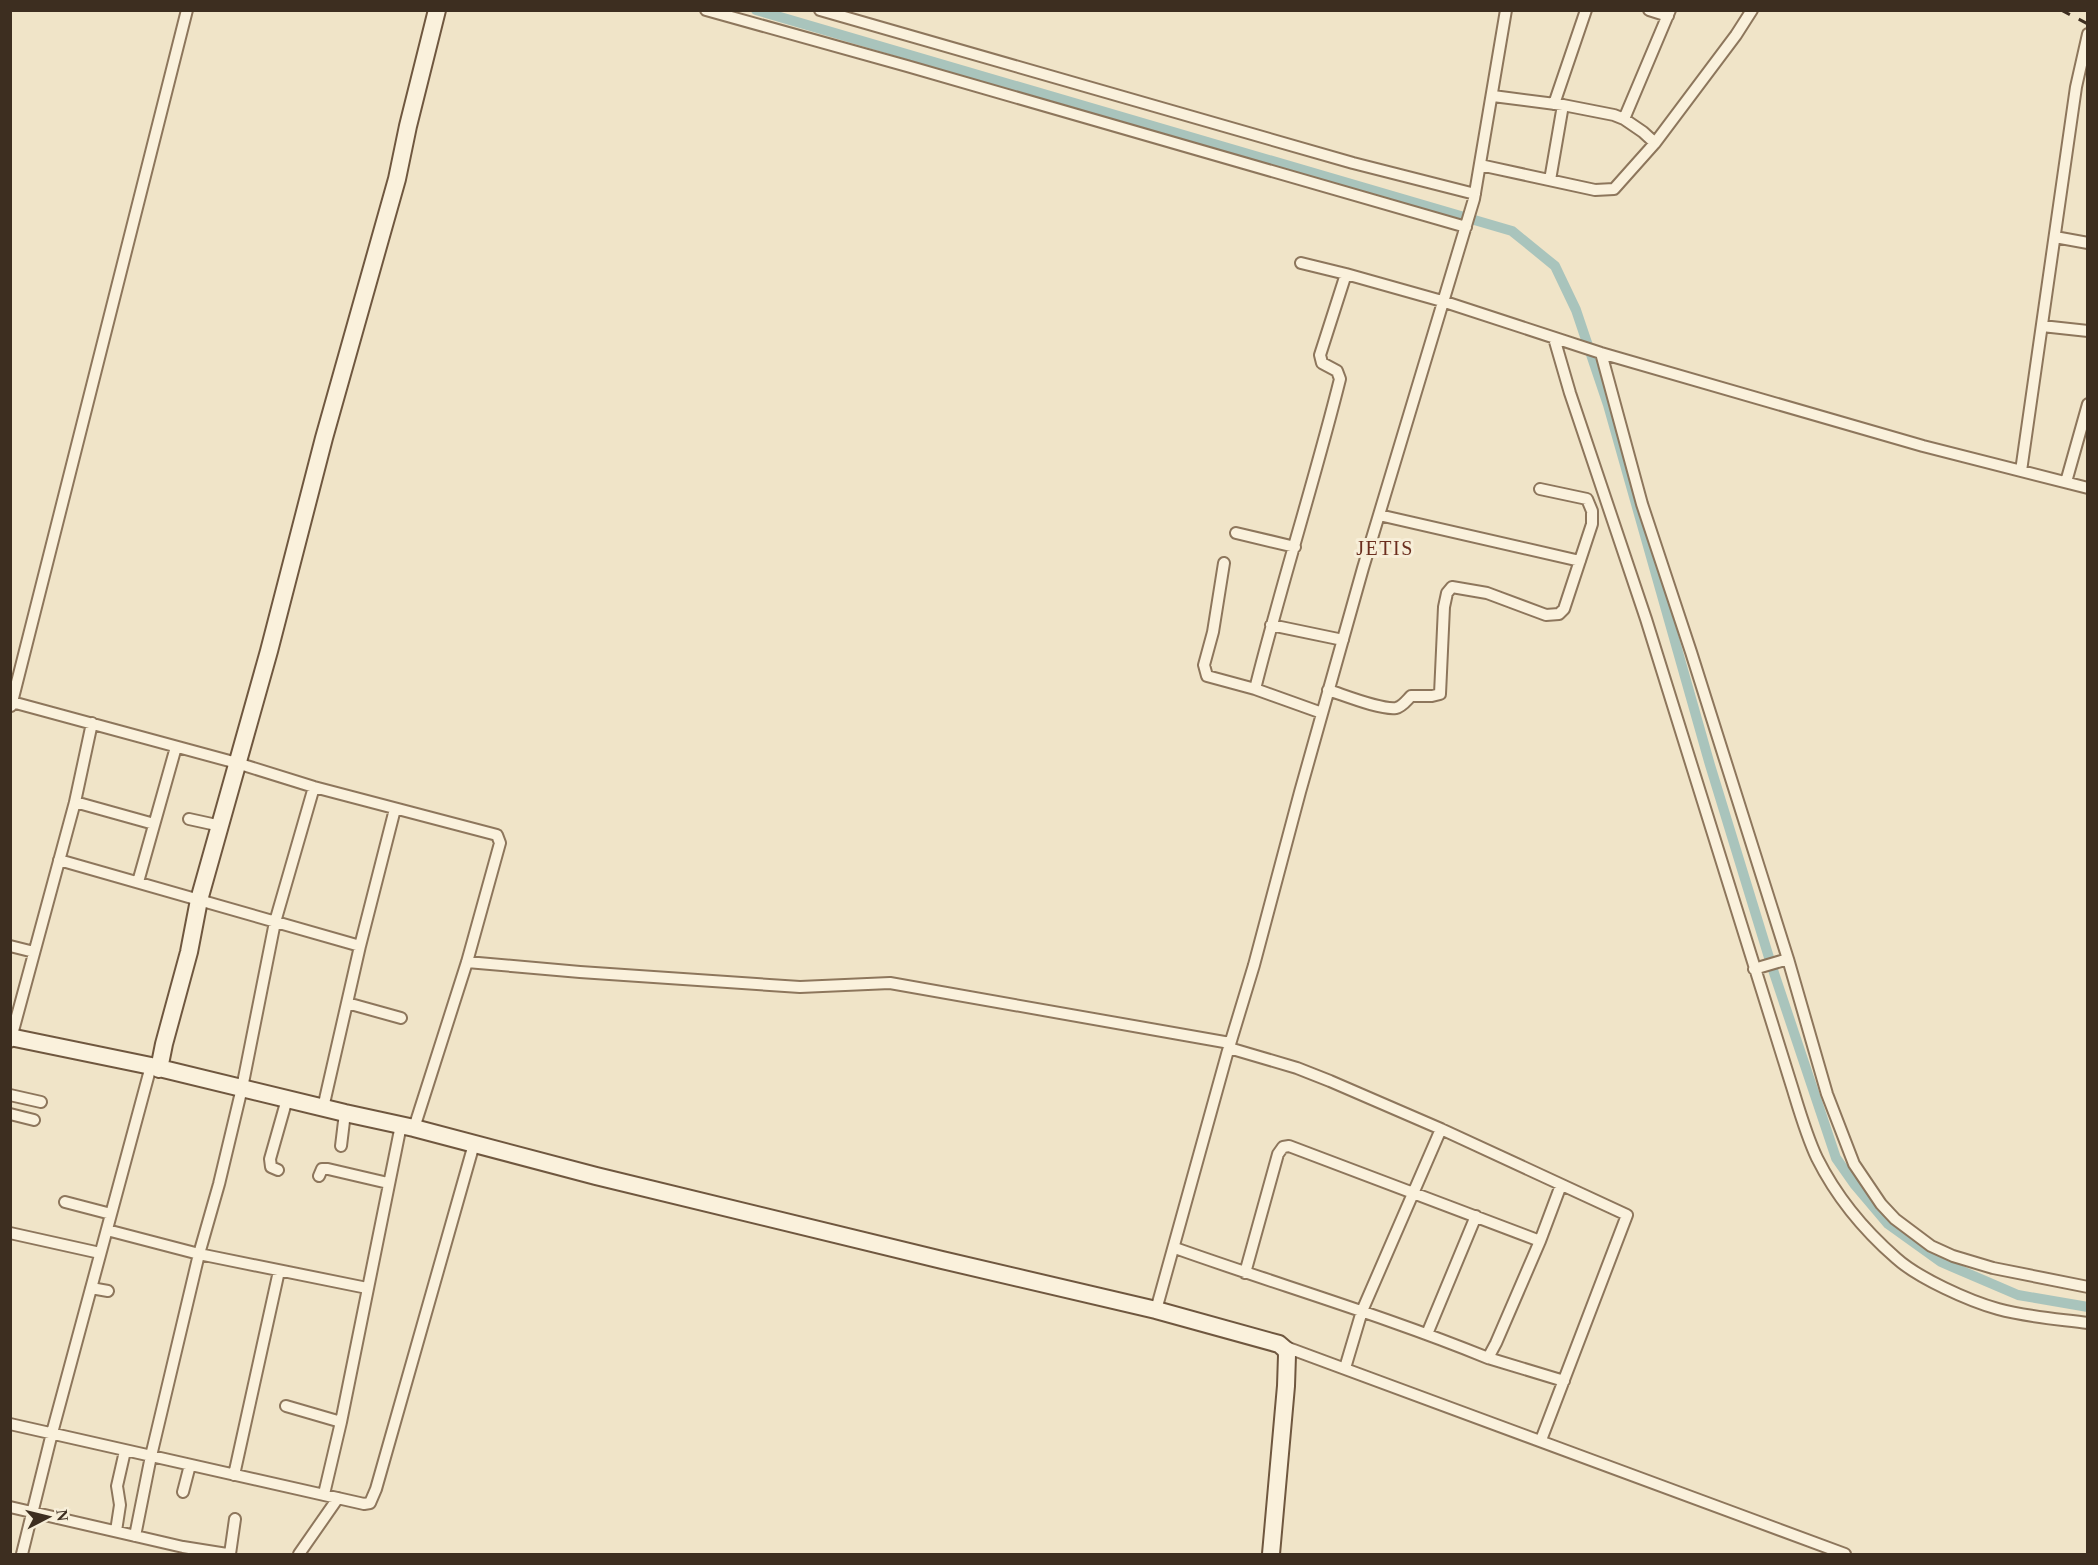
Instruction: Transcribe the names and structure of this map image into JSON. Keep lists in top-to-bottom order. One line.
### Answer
{"districts":["JETIS"],"north":"right"}
